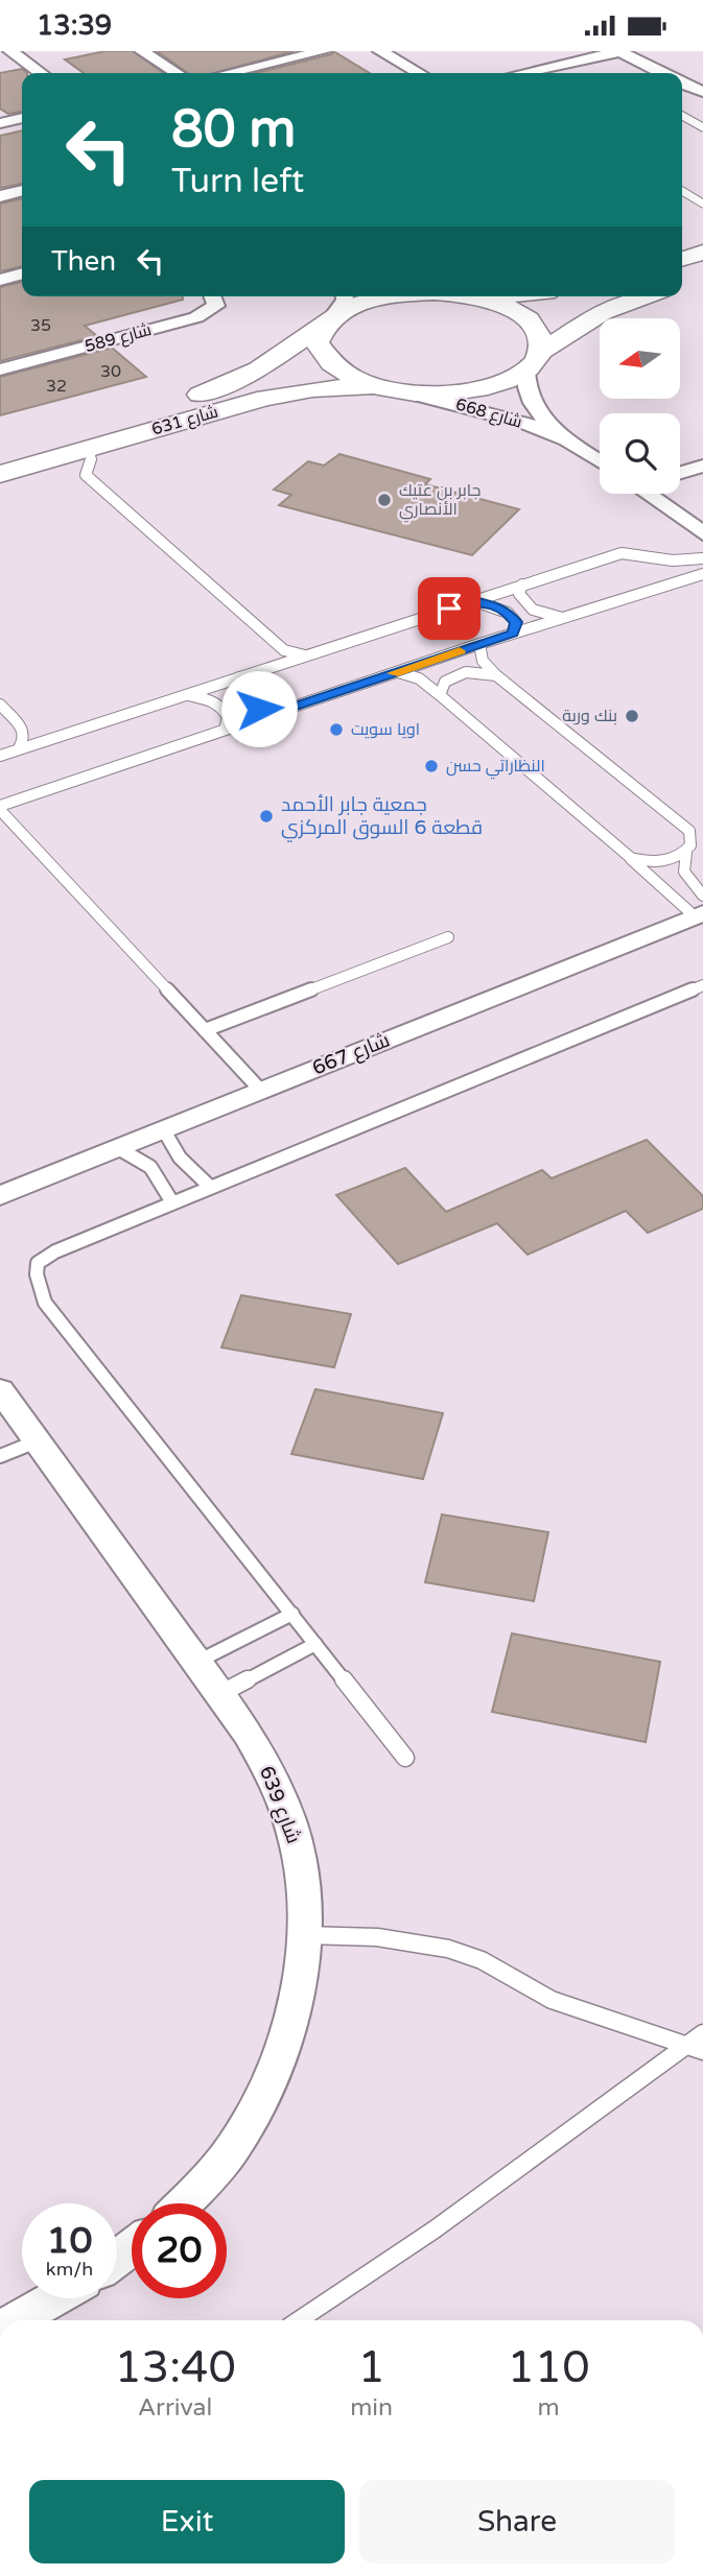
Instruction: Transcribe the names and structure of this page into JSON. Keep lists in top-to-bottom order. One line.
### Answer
{"streets":{"main road":["شارع 631"],"street":["شارع 589","شارع 668","شارع 667","شارع 639"]},"places":["جابر بن عتيك الأنصاري","بنك وربة","اويا سويت","النظاراتي حسن","جمعية جابر الأحمد قطعة 6 السوق المركزي"],"house_numbers":["35","30","32"],"north":"left","page":{"status":"13:39","turn":["80 m","Turn left"],"then":"Then","speed":"10 km/h","limit":"20","eta":["13:40","Arrival","1","min","110","m"],"buttons":["Exit","Share"]}}
